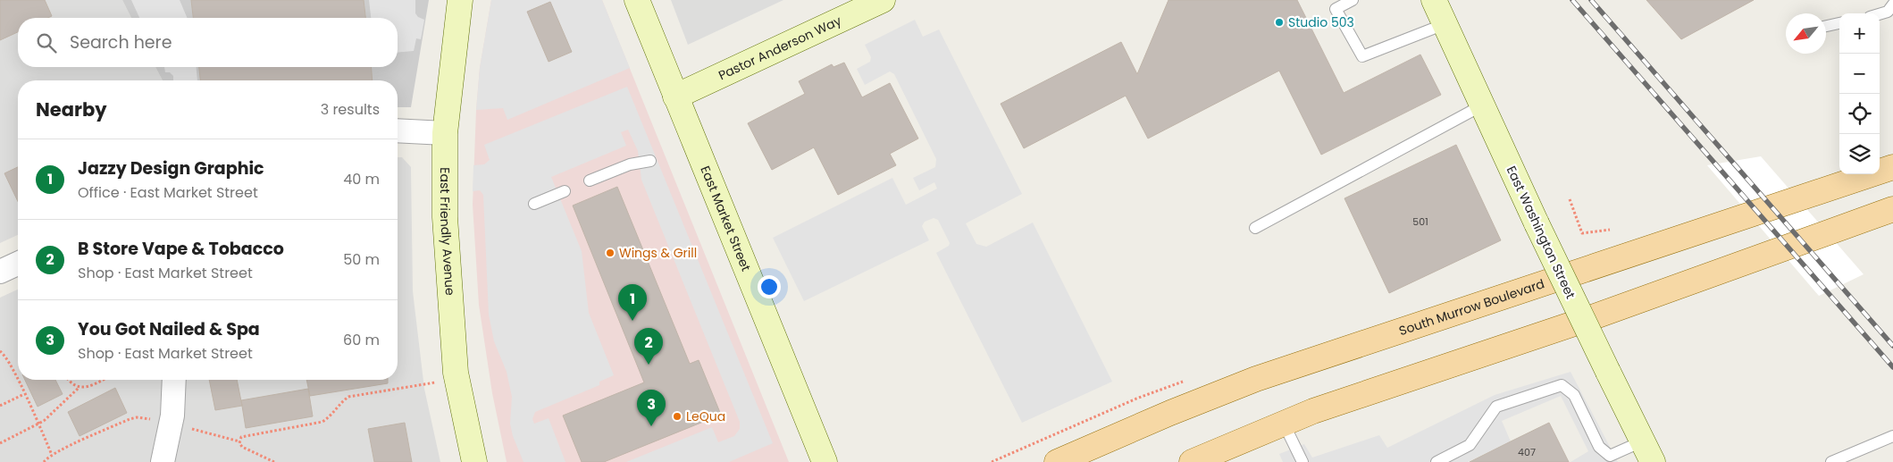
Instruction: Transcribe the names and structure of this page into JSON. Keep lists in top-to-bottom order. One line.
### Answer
{"streets":{"main road":["Pastor Anderson Way","East Market Street","East Friendly Avenue","East Washington Street","South Murrow Boulevard"]},"crossings":[["Pastor Anderson Way","East Market Street"]],"places":["Studio 503","Wings & Grill","LeQua"],"house_numbers":["501","407"],"north":"bottom left","page":{"map_buttons":["+","−"],"search":"Search here","heading":["Nearby","3 results"],"list":[{"mark":"1","name":"Jazzy Design Graphic","note":"Office · East Market Street","value":"40 m"},{"mark":"2","name":"B Store Vape & Tobacco","note":"Shop · East Market Street","value":"50 m"},{"mark":"3","name":"You Got Nailed & Spa","note":"Shop · East Market Street","value":"60 m"}],"pins":["1","2","3"]}}
